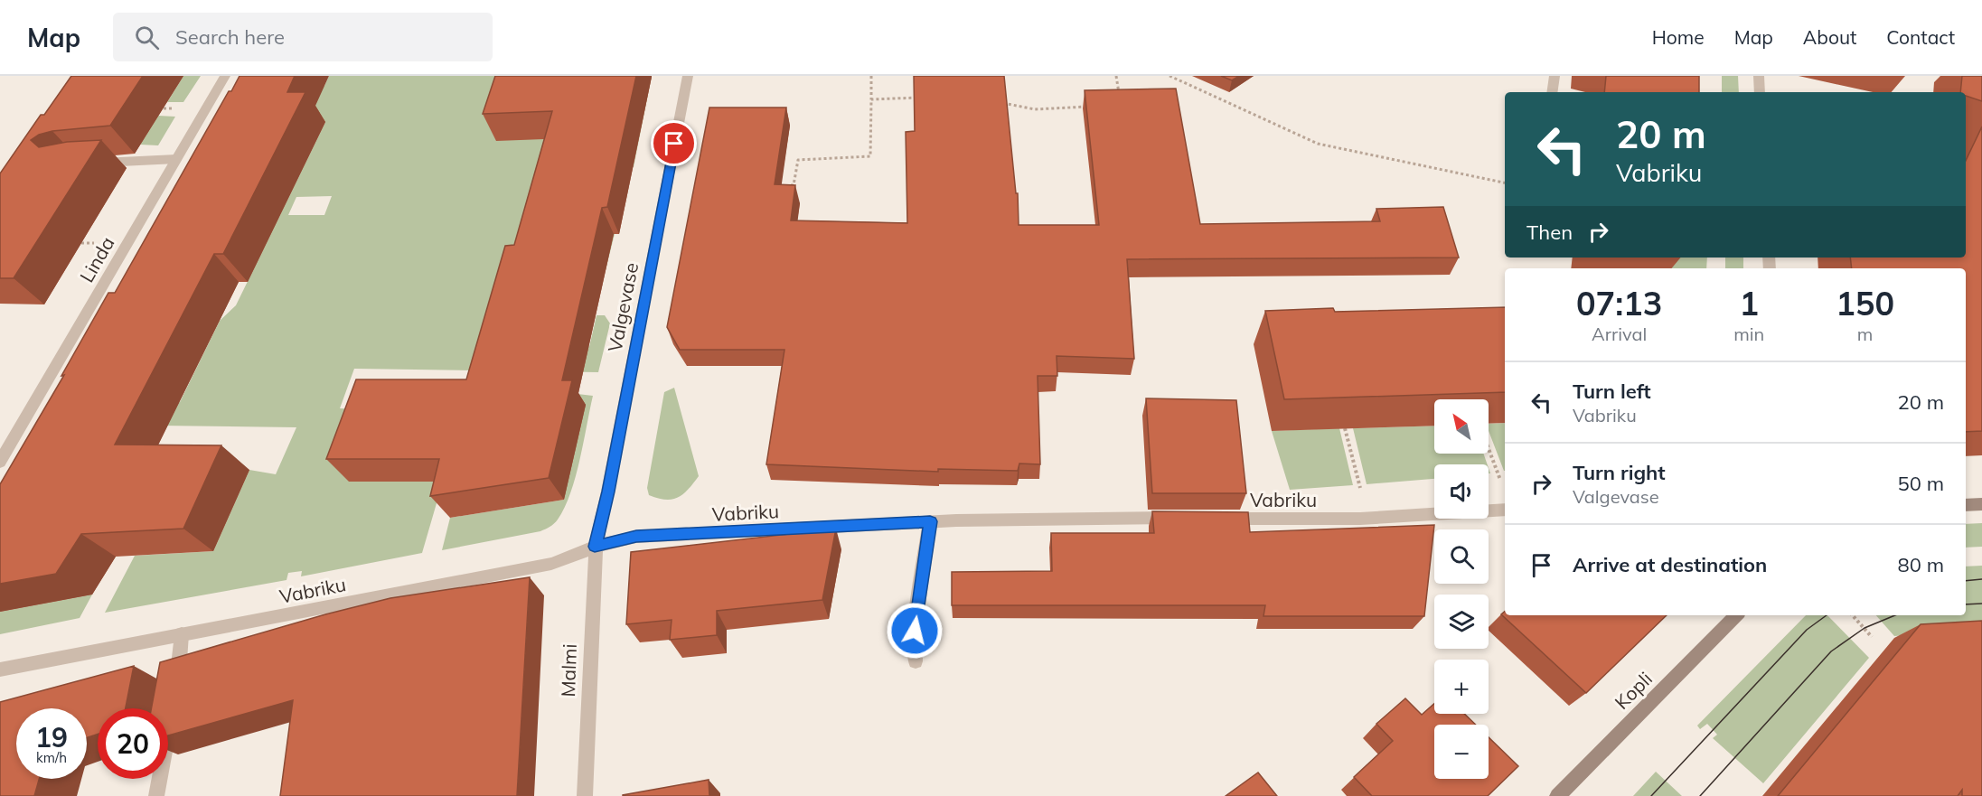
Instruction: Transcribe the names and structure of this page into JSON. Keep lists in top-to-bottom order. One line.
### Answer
{"streets":{"street":["Linda","Valgevase","Vabriku","Malmi","Kopli"]},"crossings":[["Valgevase","Vabriku"],["Valgevase","Malmi"],["Vabriku","Malmi"]],"north":"top left","page":{"header":"Map","search":"Search here","nav":["Home","Map","About","Contact"],"turn":["20 m","Vabriku"],"then":"Then","eta":["07:13","Arrival","1","min","150","m"],"list":[{"name":"Turn left","note":"Vabriku","value":"20 m"},{"name":"Turn right","note":"Valgevase","value":"50 m"},{"name":"Arrive at destination","value":"80 m"}],"map_buttons":["+","−"],"speed":"19 km/h","limit":"20"}}
